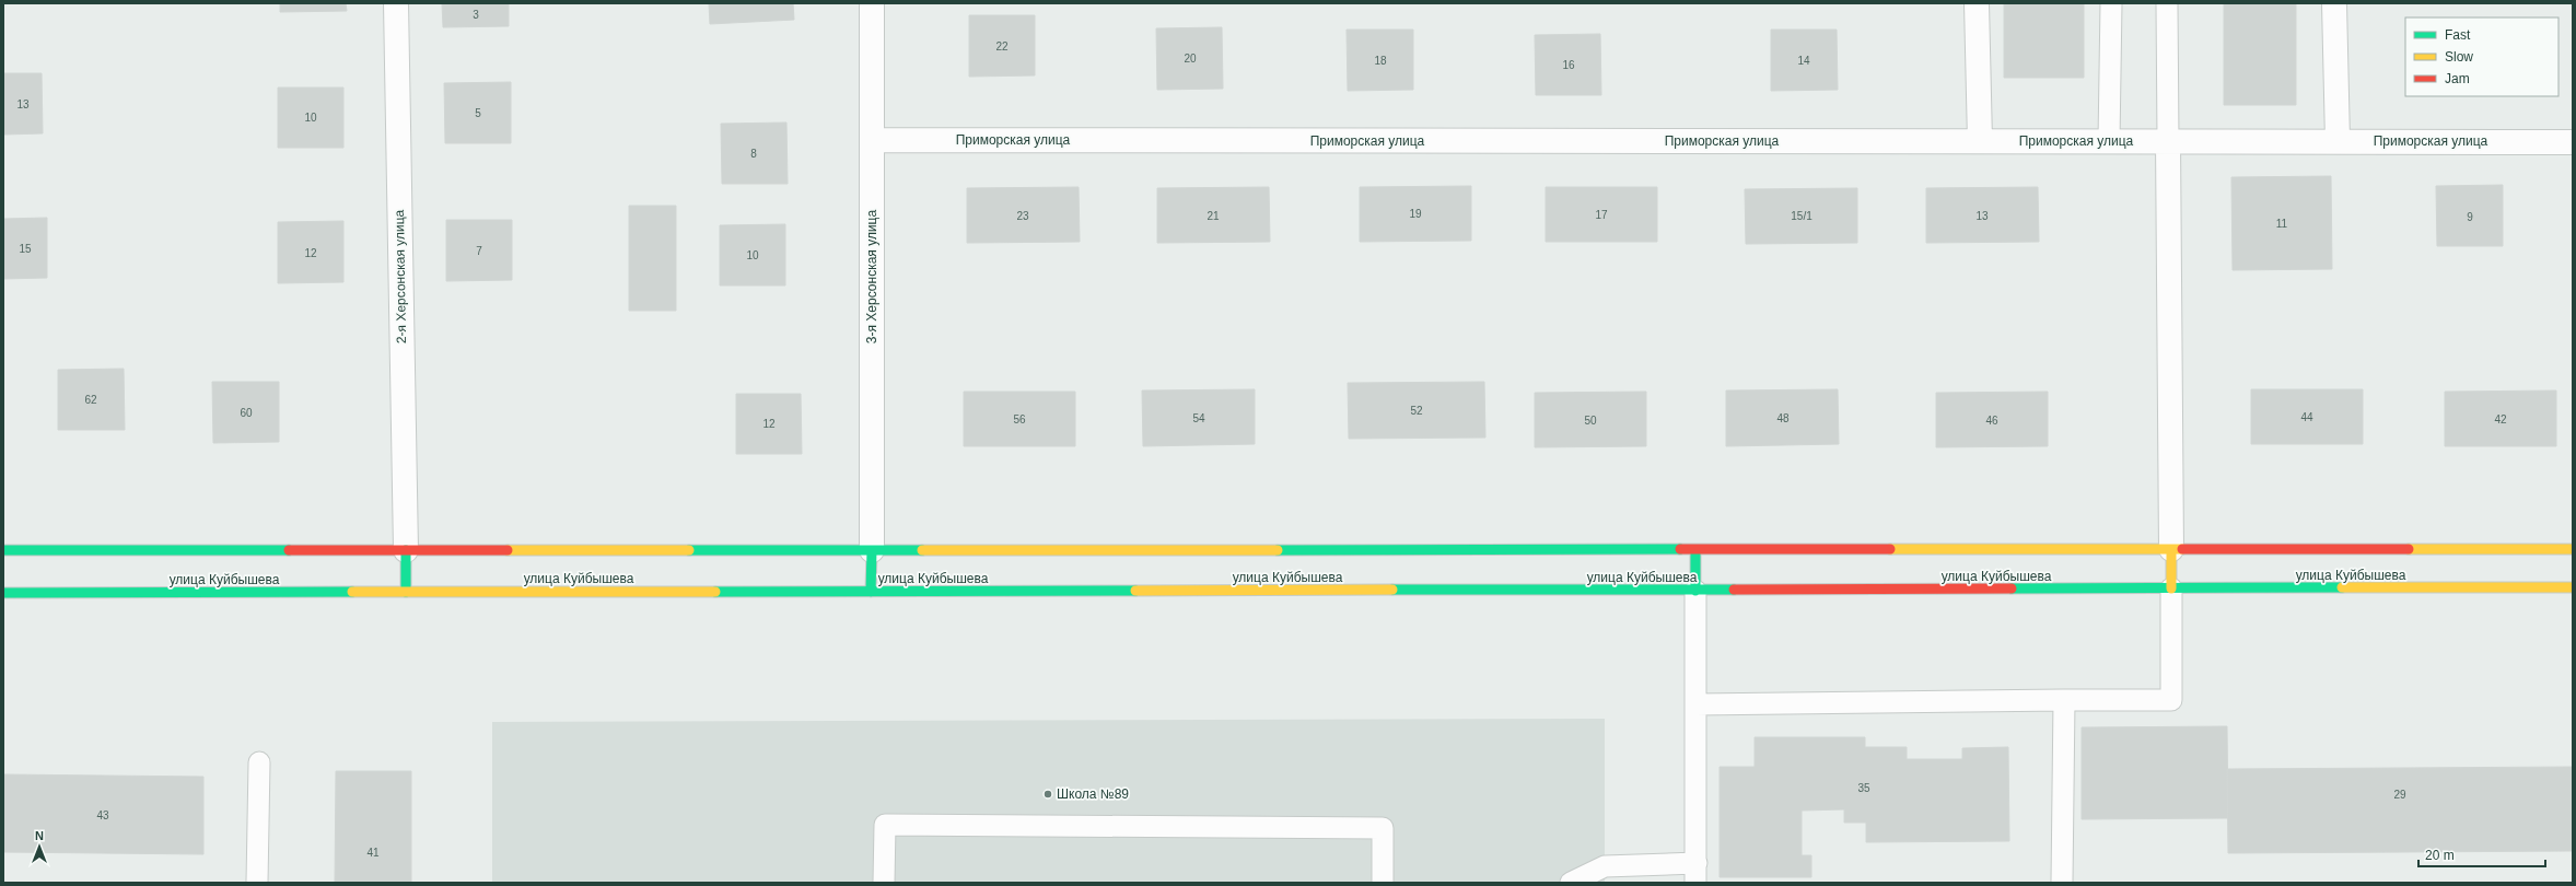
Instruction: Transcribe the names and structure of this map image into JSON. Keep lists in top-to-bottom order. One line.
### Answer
{"streets":{"main road":["улица Куйбышева"],"street":["Приморская улица","2-я Херсонская улица","3-я Херсонская улица"]},"crossings":[["Приморская улица","3-я Херсонская улица"],["2-я Херсонская улица","улица Куйбышева"],["3-я Херсонская улица","улица Куйбышева"]],"places":["Школа №89"],"house_numbers":["3","22","20","18","14","16","13","5","10","8","19","17","23","21","15/1","13","9","11","15","7","12","10","62","52","60","44","54","48","56","42","50","46","12","35","29","43","41"],"legend":["Fast","Slow","Jam"],"scale_bar":"20 m","north":"top"}
